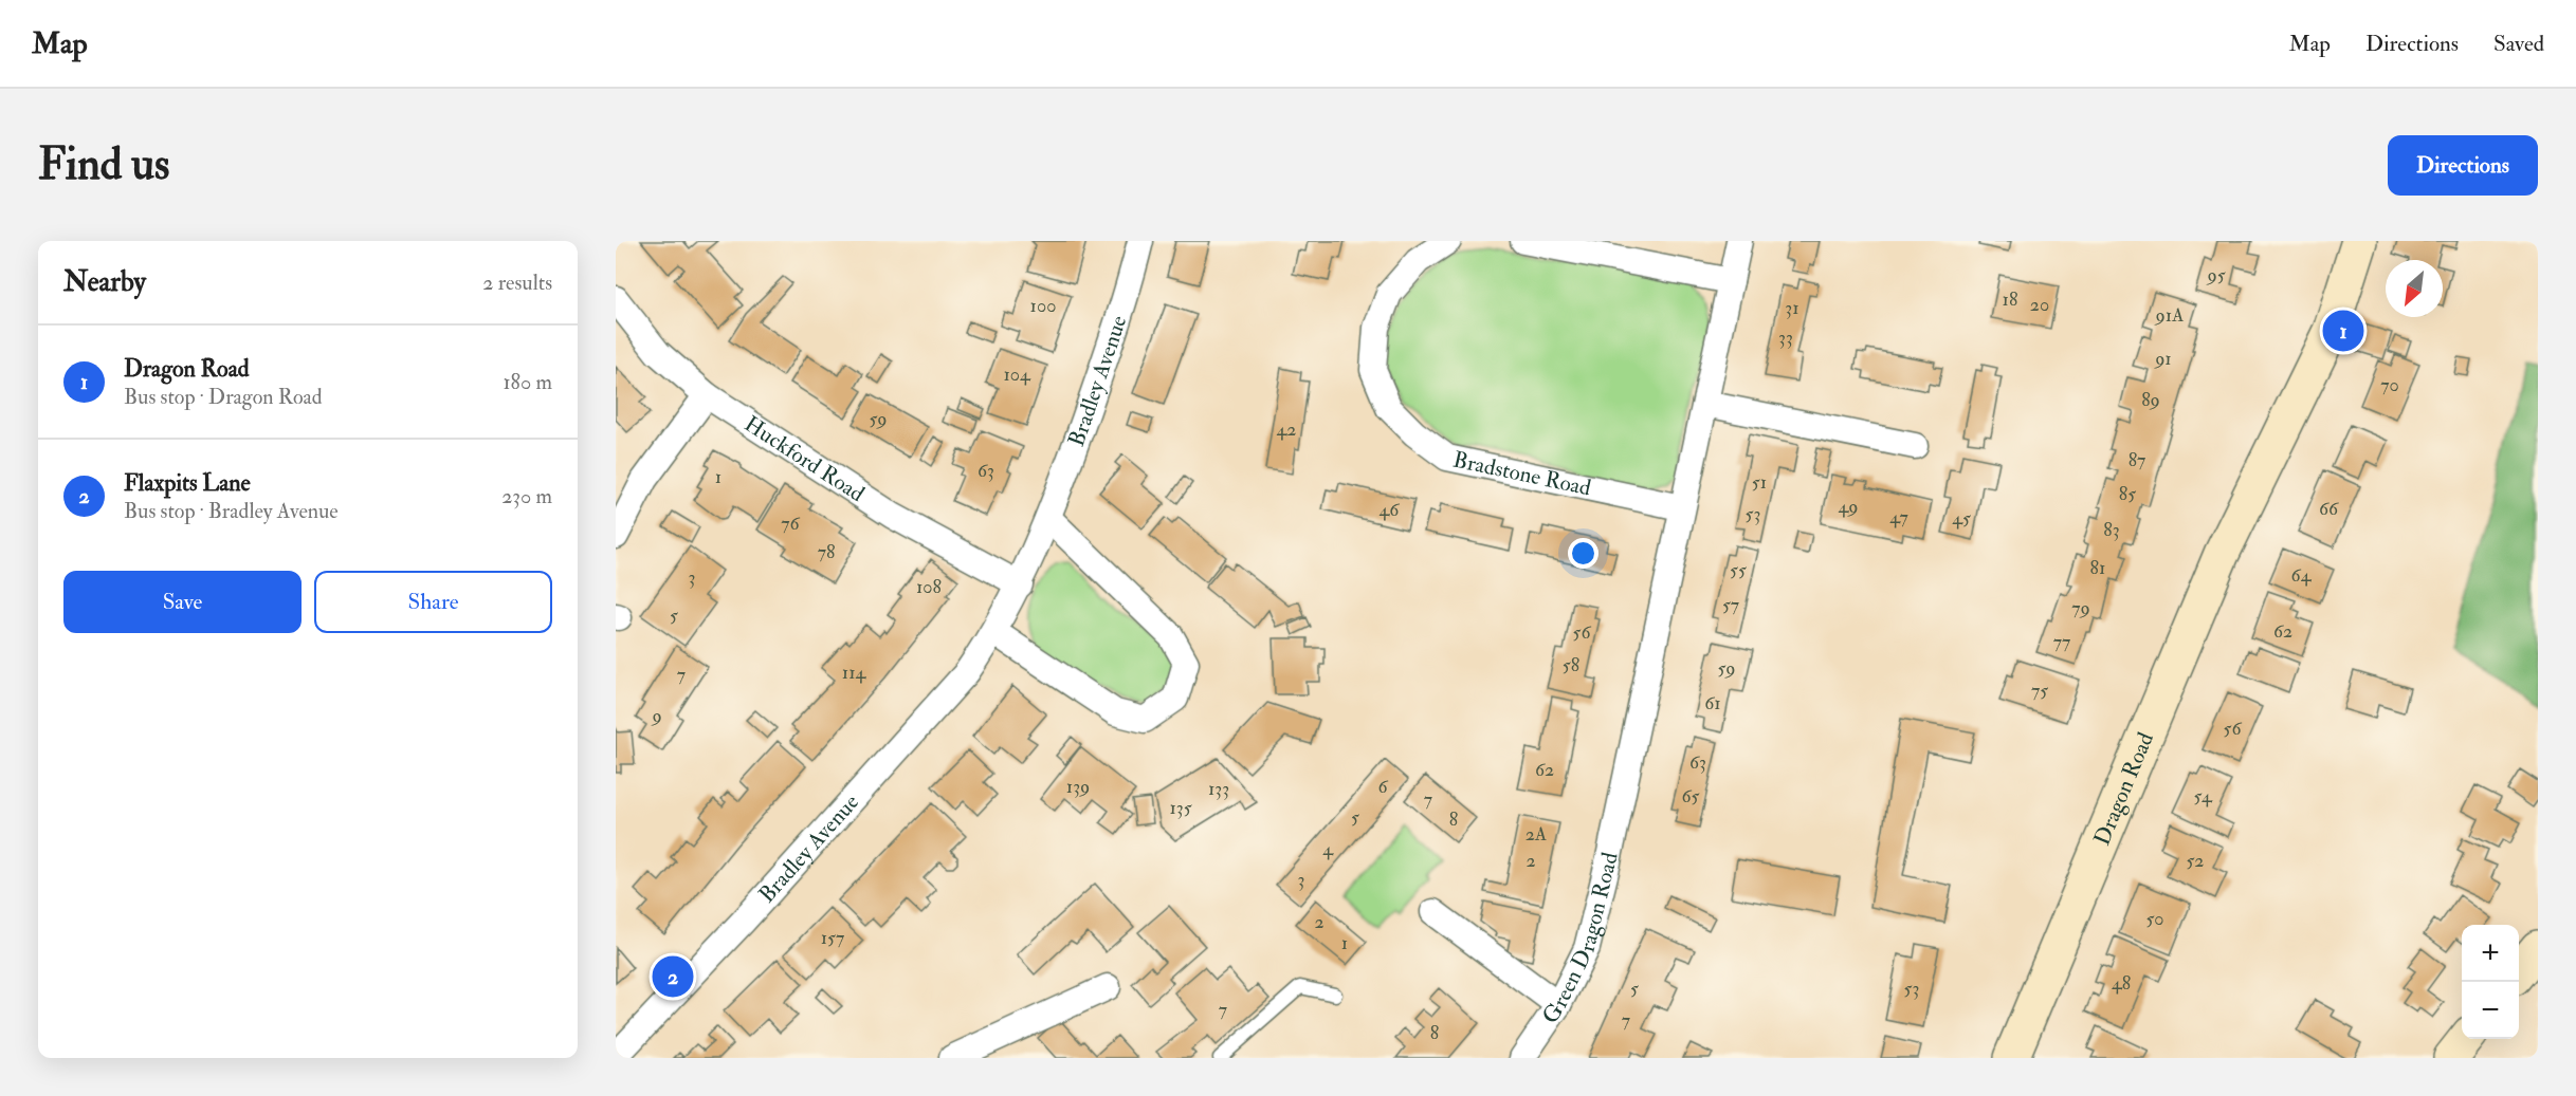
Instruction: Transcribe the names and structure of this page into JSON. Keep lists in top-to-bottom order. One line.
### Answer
{"streets":{"street":["Bradley Avenue","Huckford Road","Bradstone Road","Dragon Road","Green Dragon Road"]},"crossings":[["Bradley Avenue","Huckford Road"],["Bradstone Road","Green Dragon Road"]],"house_numbers":["95","18","20","100","31","91A","33","91","104","70","89","59","42","87","63","1","51","85","49","66","46","53","47","45","76","83","78","81","55","64","3","108","57","79","5","62","56","77","58","59","114","7","75","61","9","56","63","62","139","6","133","65","54","7","135","5","8","2A","4","2","52","3","50","2","157","1","48","5","53","7","7","8"],"north":"bottom left","page":{"header":"Map","nav":["Map","Directions","Saved"],"buttons":["Directions",["Save","Share"]],"title":"Find us","heading":["Nearby","2 results"],"pins":["1","2"],"list":[{"mark":"1","name":"Dragon Road","note":"Bus stop · Dragon Road","value":"180 m"},{"mark":"2","name":"Flaxpits Lane","note":"Bus stop · Bradley Avenue","value":"230 m"}],"map_buttons":["+","−"]}}
